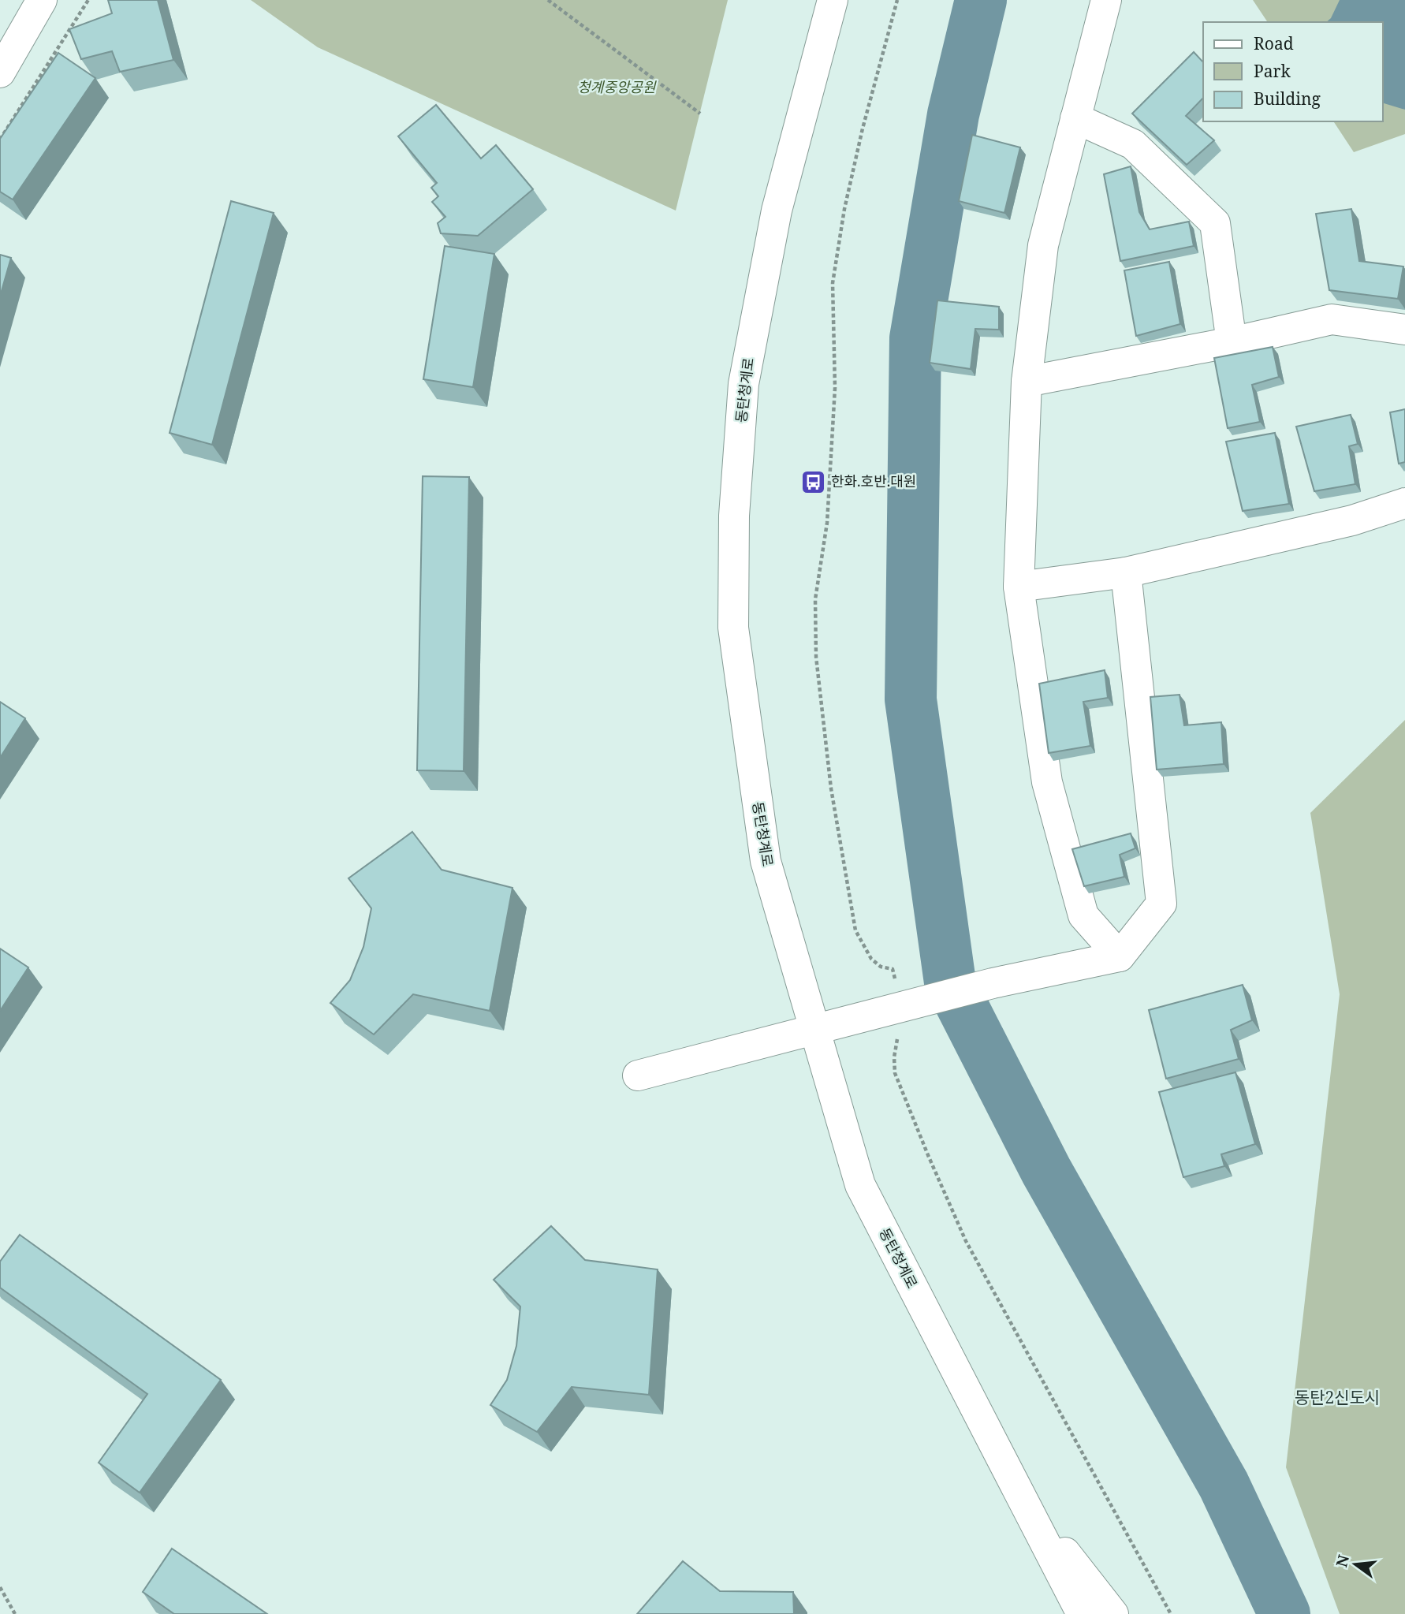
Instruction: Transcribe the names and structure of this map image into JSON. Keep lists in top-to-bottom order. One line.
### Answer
{"streets":{"street":["동탄청계로"]},"districts":["동탄2신도시"],"parks":["청계중앙공원"],"places":{"bus stop":["한화.호반.대원"]},"legend":["Road","Park","Building"],"north":"left"}
